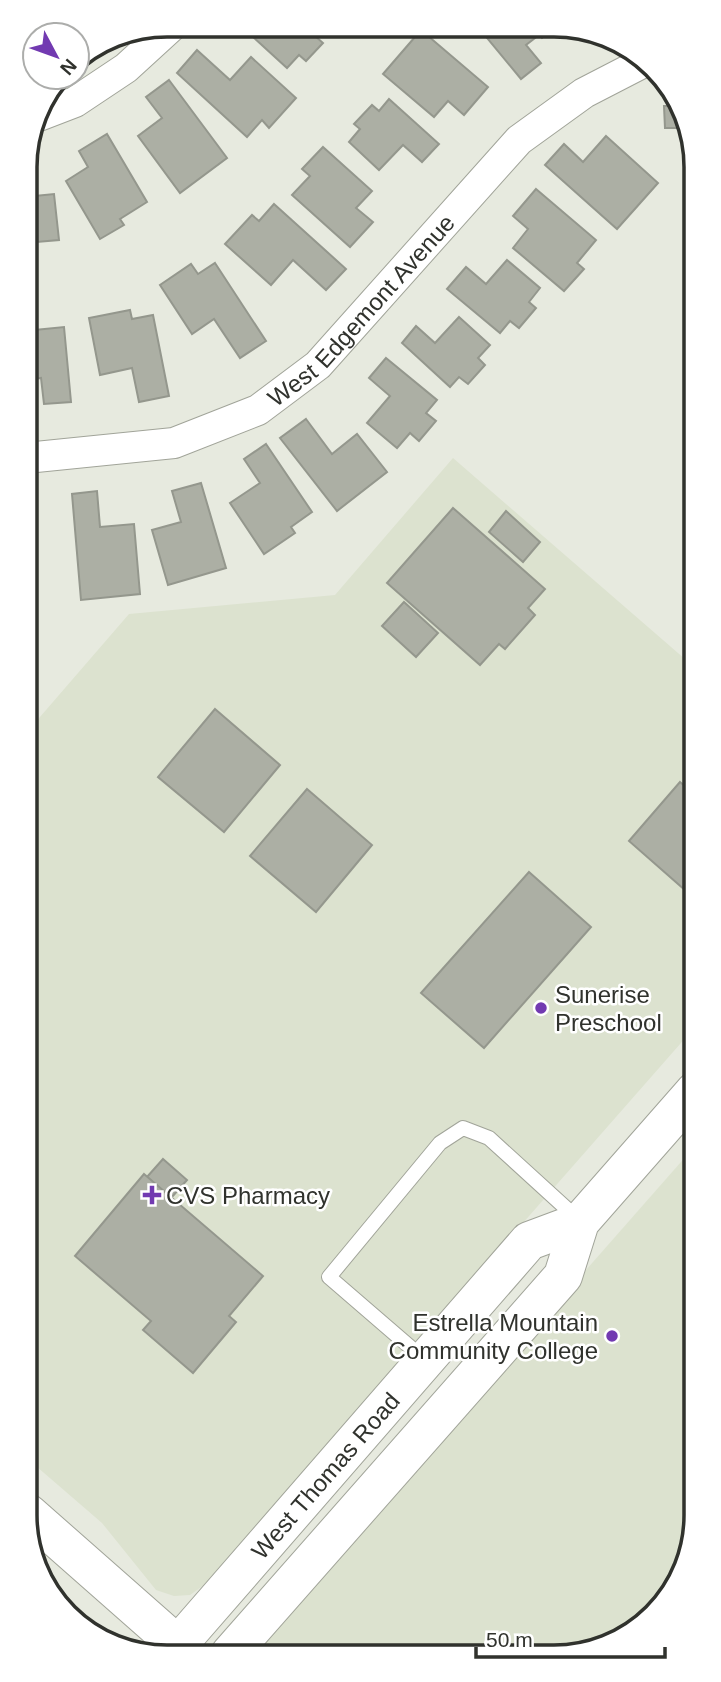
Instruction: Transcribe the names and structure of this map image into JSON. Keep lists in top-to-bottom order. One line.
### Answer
{"streets":{"main road":["West Thomas Road"],"street":["West Edgemont Avenue"]},"places":{"other":["Sunerise Preschool","Estrella Mountain Community College"],"health":["CVS Pharmacy"]},"scale_bar":"50 m","north":"bottom right"}
